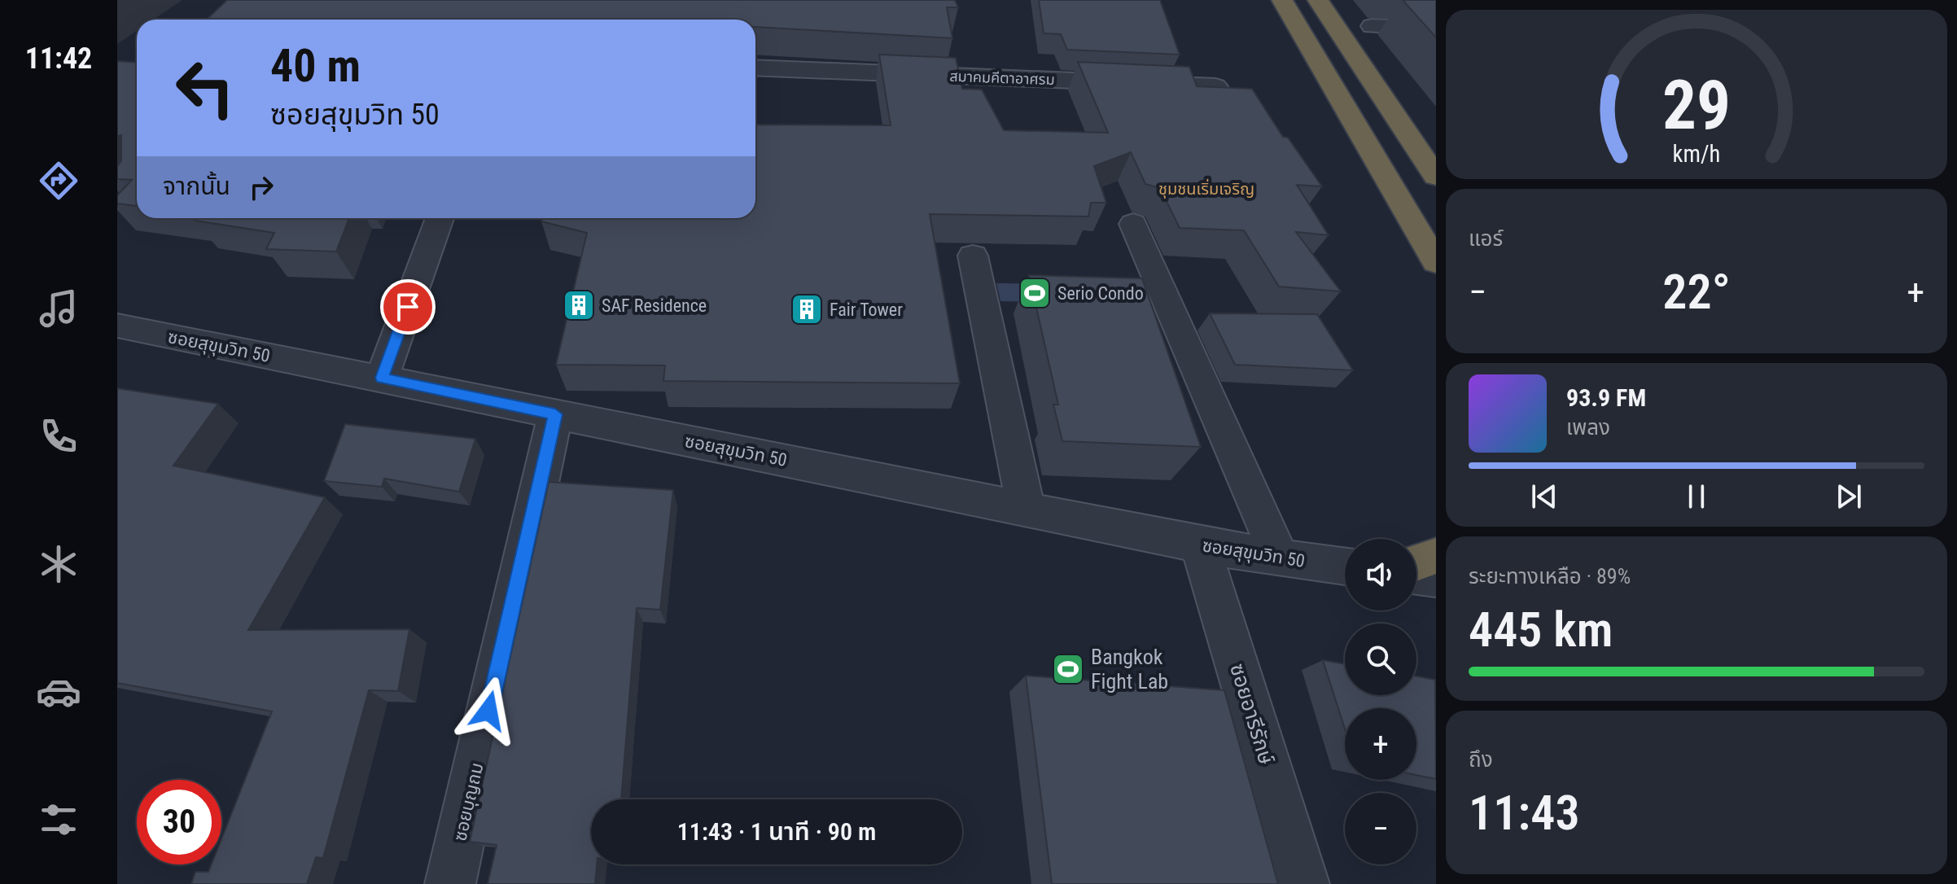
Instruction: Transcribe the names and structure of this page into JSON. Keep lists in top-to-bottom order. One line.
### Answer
{"streets":{"street":["สมาคมคีตาอาศรม","ซอยสุขุมวิท 50","ซอยอารีรักษ์","ซอยบุญถม"]},"crossings":[["ซอยสุขุมวิท 50","ซอยอารีรักษ์"],["ซอยสุขุมวิท 50","ซอยบุญถม"]],"districts":["ชุมชนเริ่มเจริญ"],"places":{"sports":["Serio Condo","Bangkok Fight Lab"],"building":["SAF Residence","Fair Tower"]},"page":{"tabs":"11:42","turn":["40 m","ซอยสุขุมวิท 50"],"then":"จากนั้น","tile":["แอร์",["ระยะทางเหลือ · 89%","445 km"],["ถึง","11:43"]],"heat":["−","22°","+"],"song":["93.9 FM","เพลง"],"map_buttons":["+","−"],"limit":"30","trip":"11:43 · 1 นาที · 90 m","gauge":["29","km/h"]}}
